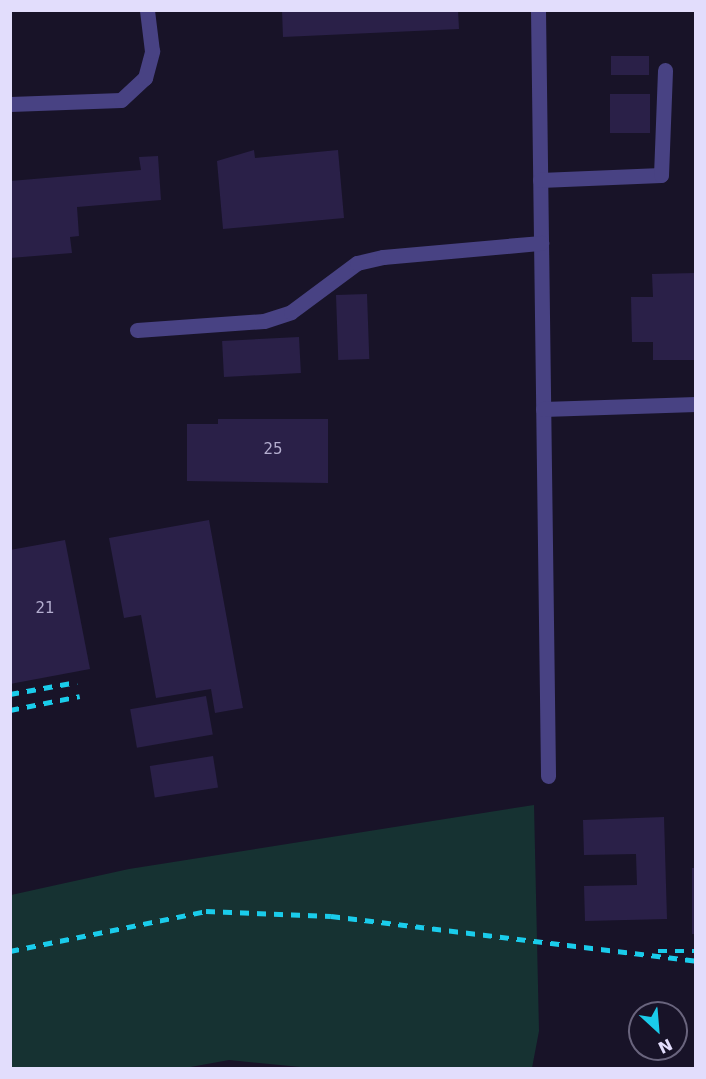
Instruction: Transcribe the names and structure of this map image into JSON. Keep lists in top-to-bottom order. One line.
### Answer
{"house_numbers":["25","21"],"north":"bottom right"}
